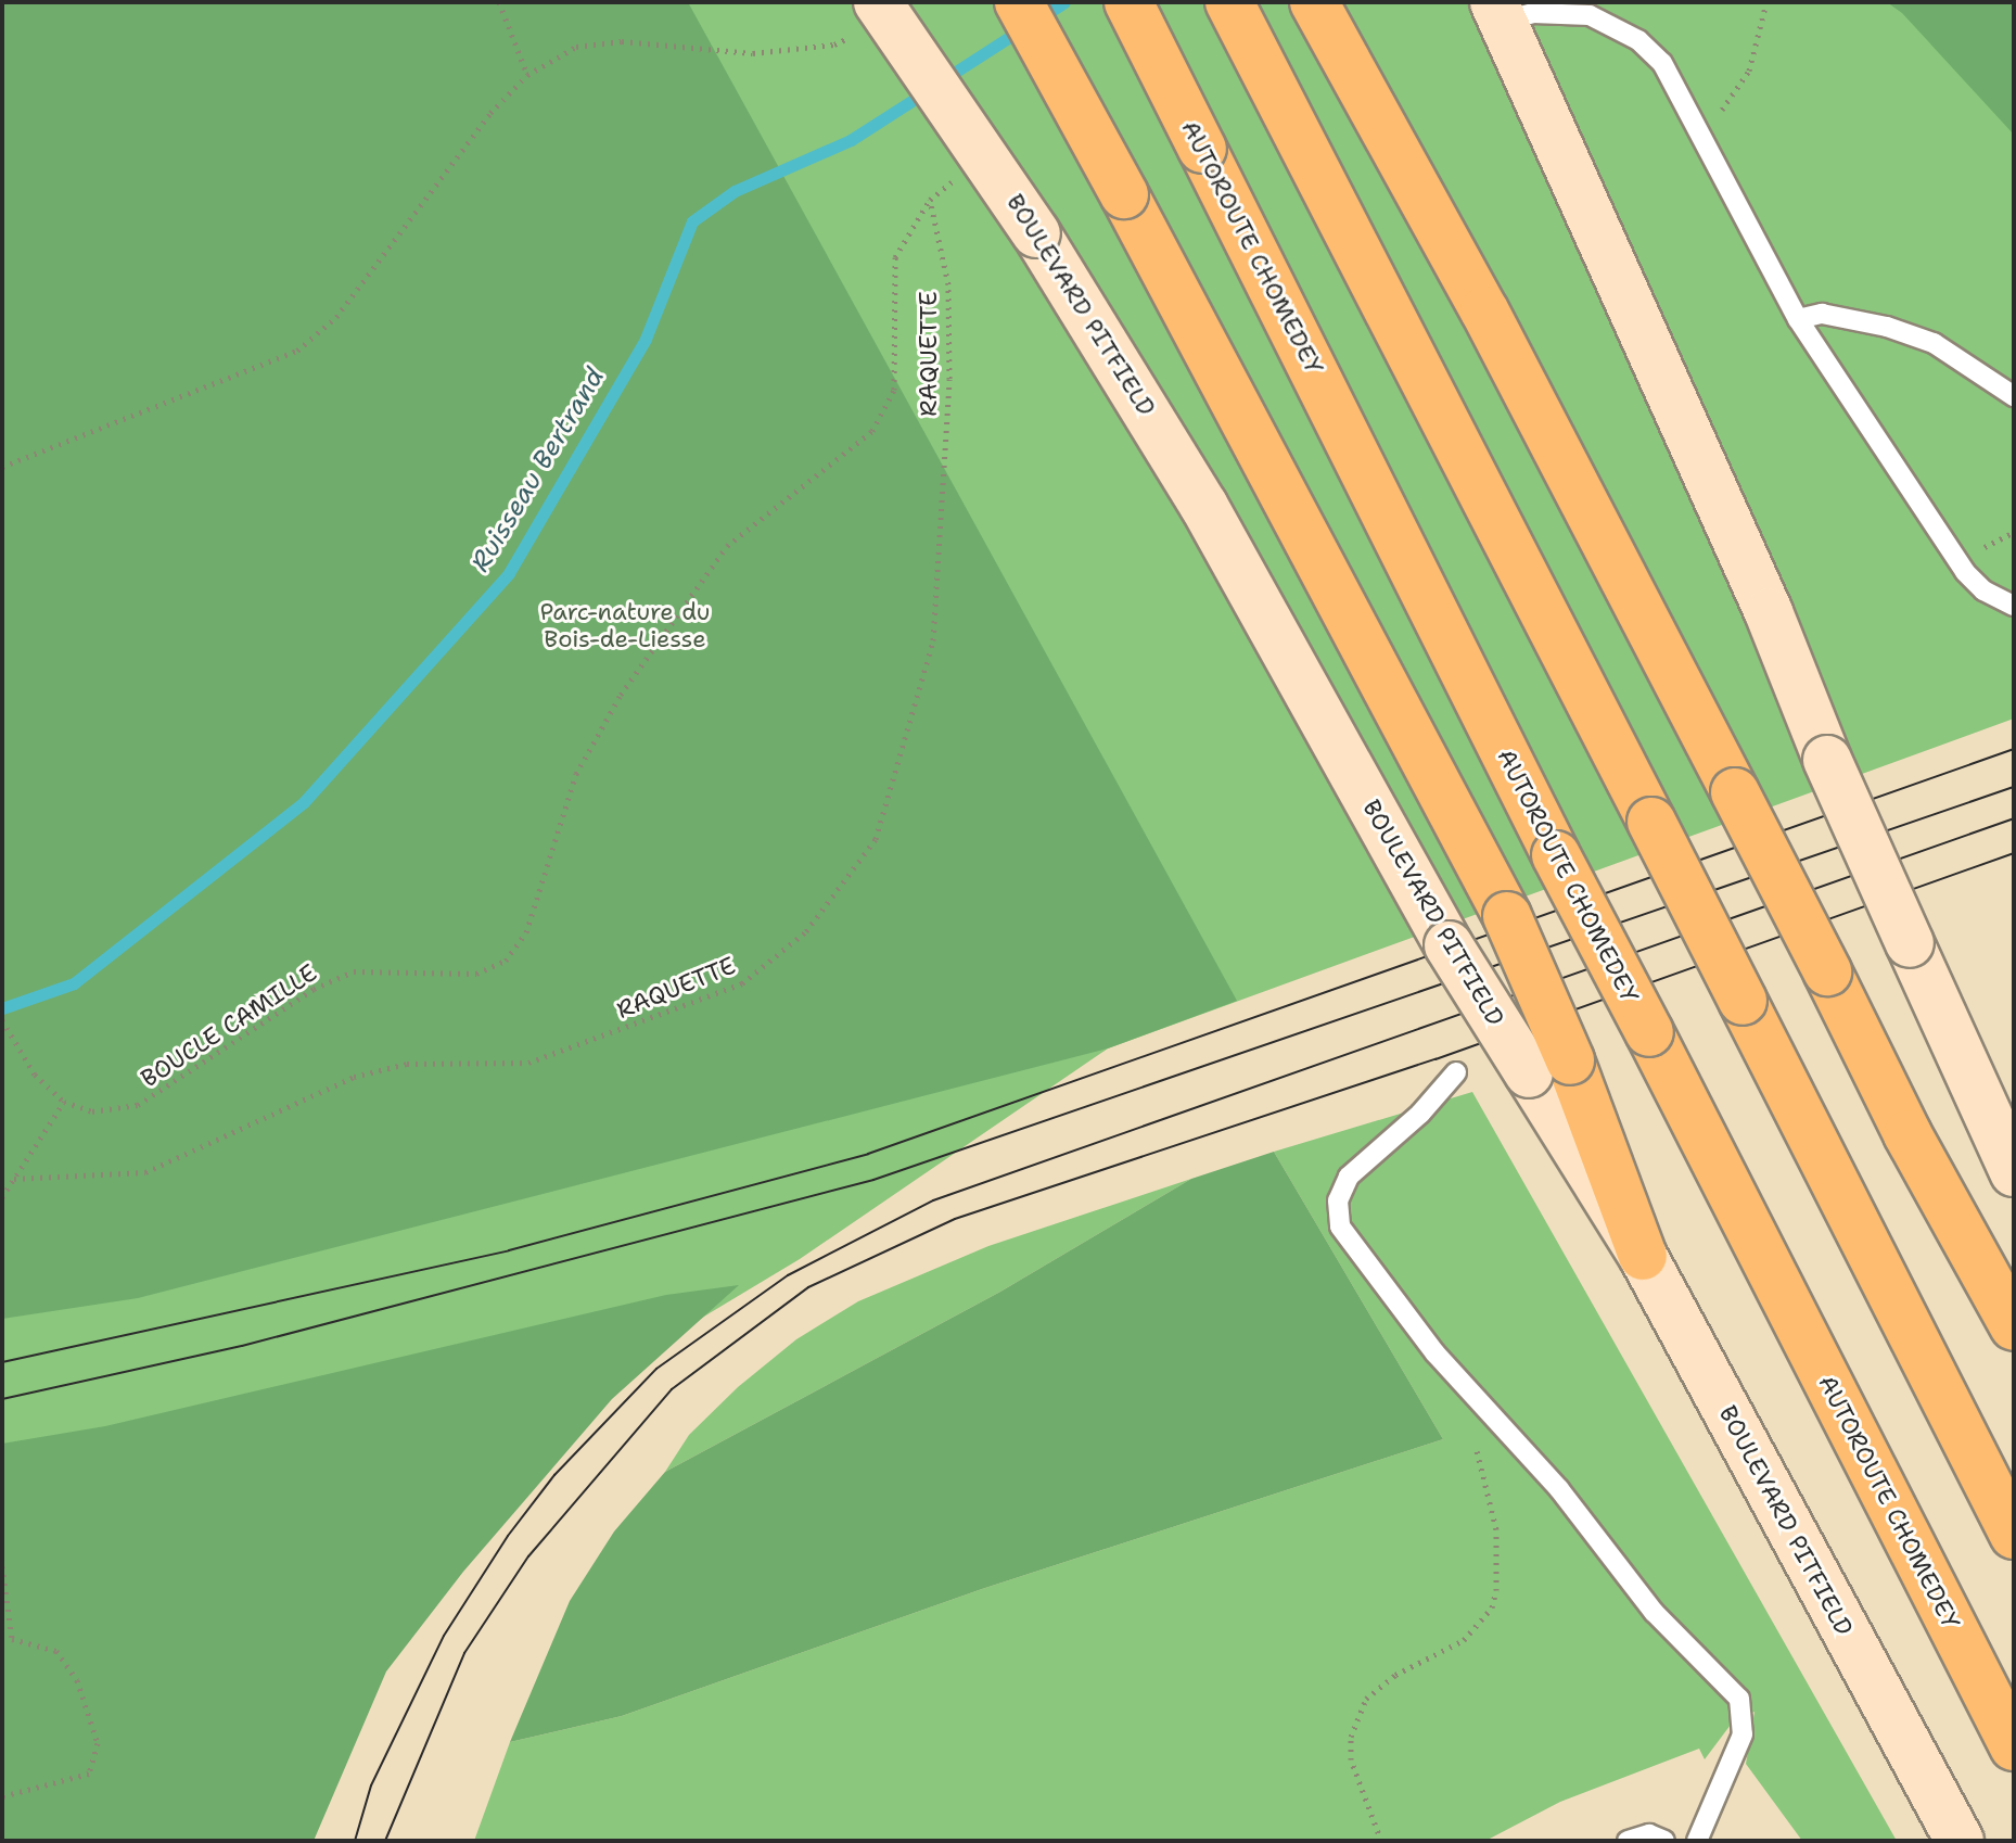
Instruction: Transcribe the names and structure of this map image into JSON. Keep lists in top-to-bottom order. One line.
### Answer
{"streets":{"highway":["AUTOROUTE CHOMEDEY"],"main road":["BOULEVARD PITFIELD"],"path":["RAQUETTE","BOUCLE CAMILLE"]},"crossings":[["RAQUETTE","BOUCLE CAMILLE"]],"water":["Ruisseau Bertrand"],"parks":["Parc-nature du Bois-de-Liesse"]}
